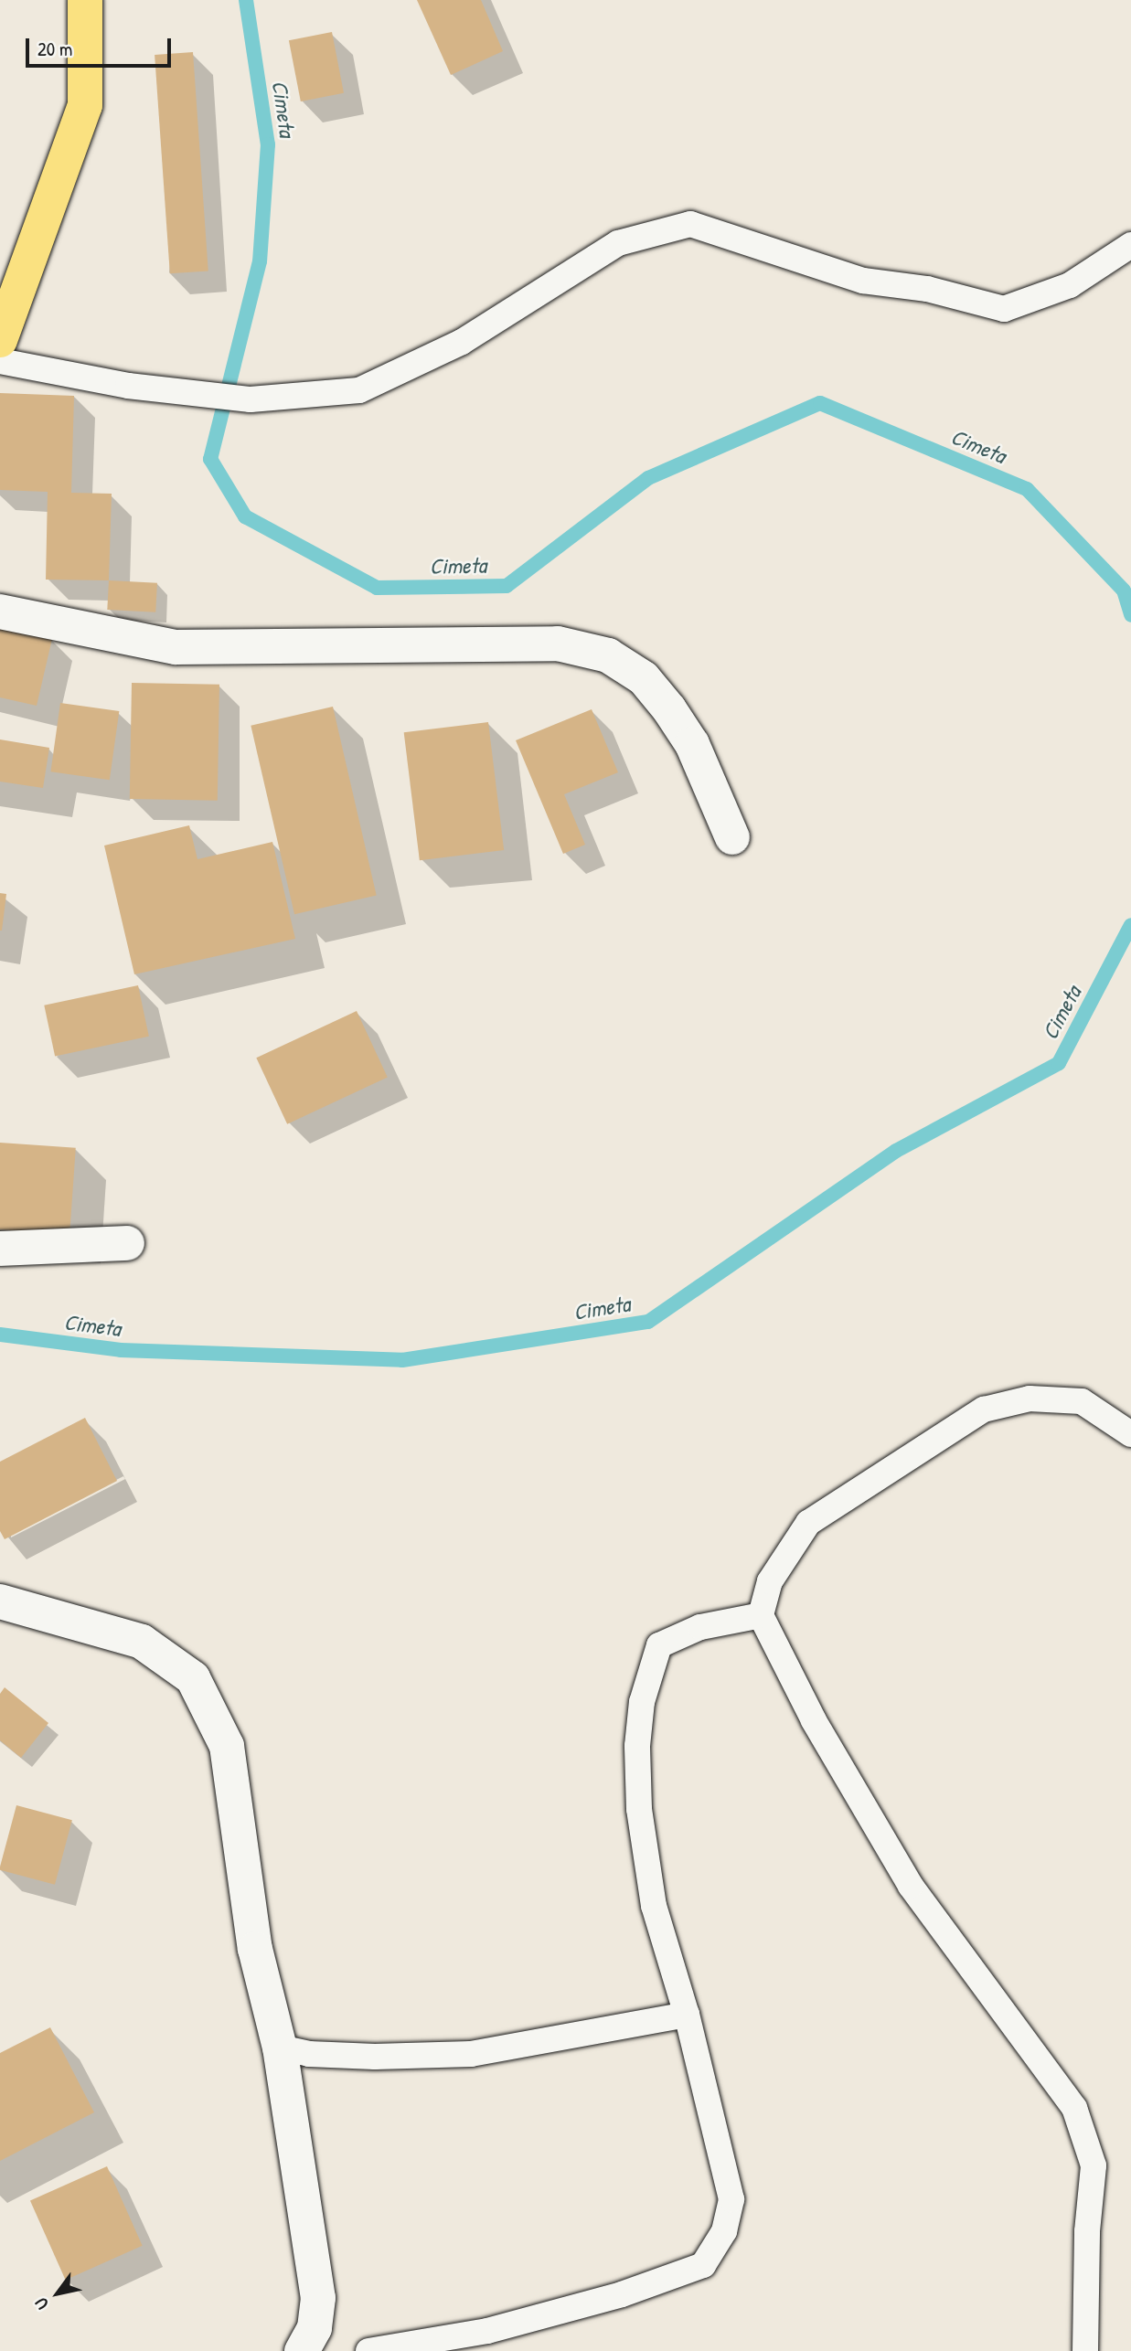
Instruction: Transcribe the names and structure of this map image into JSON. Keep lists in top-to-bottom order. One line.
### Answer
{"water":["Cimeta"],"scale_bar":"20 m","north":"bottom left"}
